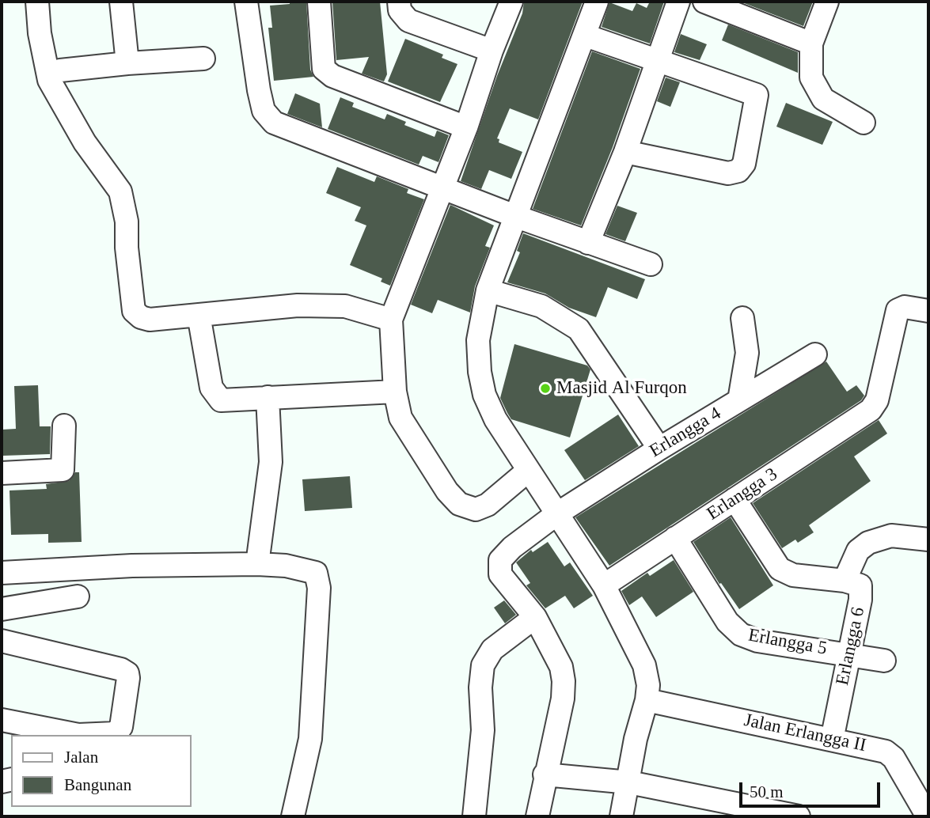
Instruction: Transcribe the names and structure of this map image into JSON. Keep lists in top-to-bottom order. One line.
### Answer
{"streets":{"street":["Erlangga 4","Erlangga 3","Erlangga 5","Erlangga 6","Jalan Erlangga II"]},"crossings":[["Erlangga 3","Erlangga 5"],["Erlangga 3","Erlangga 6"],["Erlangga 5","Erlangga 6"],["Erlangga 6","Jalan Erlangga II"]],"places":["Masjid Al Furqon"],"legend":["Jalan","Bangunan"],"scale_bar":"50 m"}
